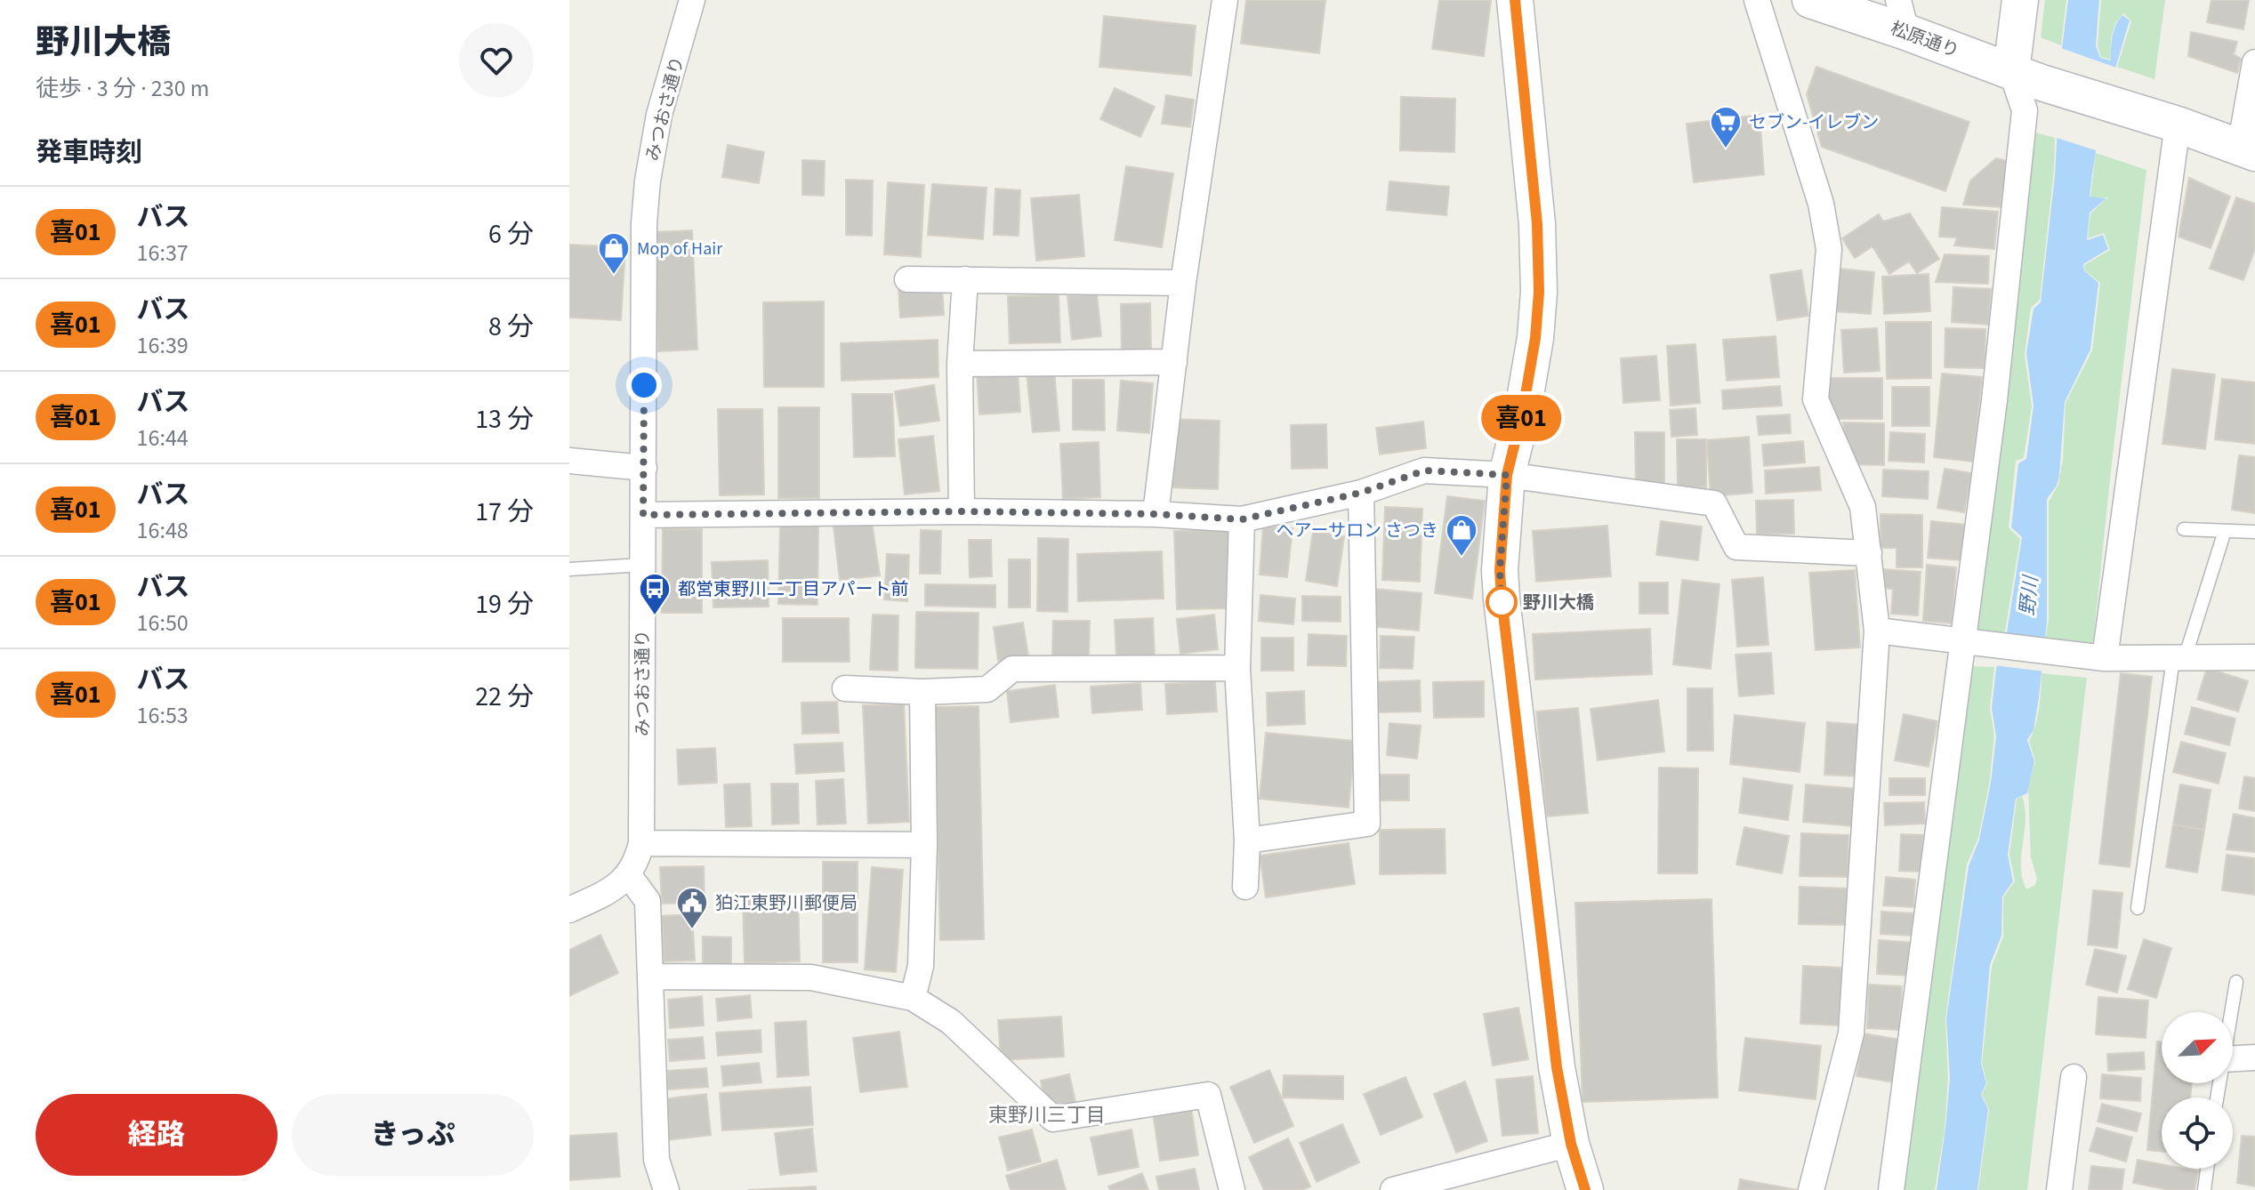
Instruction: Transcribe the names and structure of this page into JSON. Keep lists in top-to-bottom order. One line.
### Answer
{"streets":{"street":["松原通り","みつおさ通り"]},"districts":["東野川三丁目"],"water":["野川"],"places":{"supermarket":["セブン-イレブン"],"shop":["Mop of Hair","ヘアーサロン さつき"],"other":["野川大橋"],"bus stop":["都営東野川二丁目アパート前"],"public building":["狛江東野川郵便局"]},"lines":["bus line 喜01"],"north":"top right","page":{"heading":[["野川大橋","徒歩 · 3 分 · 230 m"],"発車時刻"],"on_map":"喜01","list":[{"mark":"喜01","name":"バス","note":"16:37","value":"6 分"},{"mark":"喜01","name":"バス","note":"16:39","value":"8 分"},{"mark":"喜01","name":"バス","note":"16:44","value":"13 分"},{"mark":"喜01","name":"バス","note":"16:48","value":"17 分"},{"mark":"喜01","name":"バス","note":"16:50","value":"19 分"},{"mark":"喜01","name":"バス","note":"16:53","value":"22 分"}],"buttons":["経路","きっぷ"]}}
